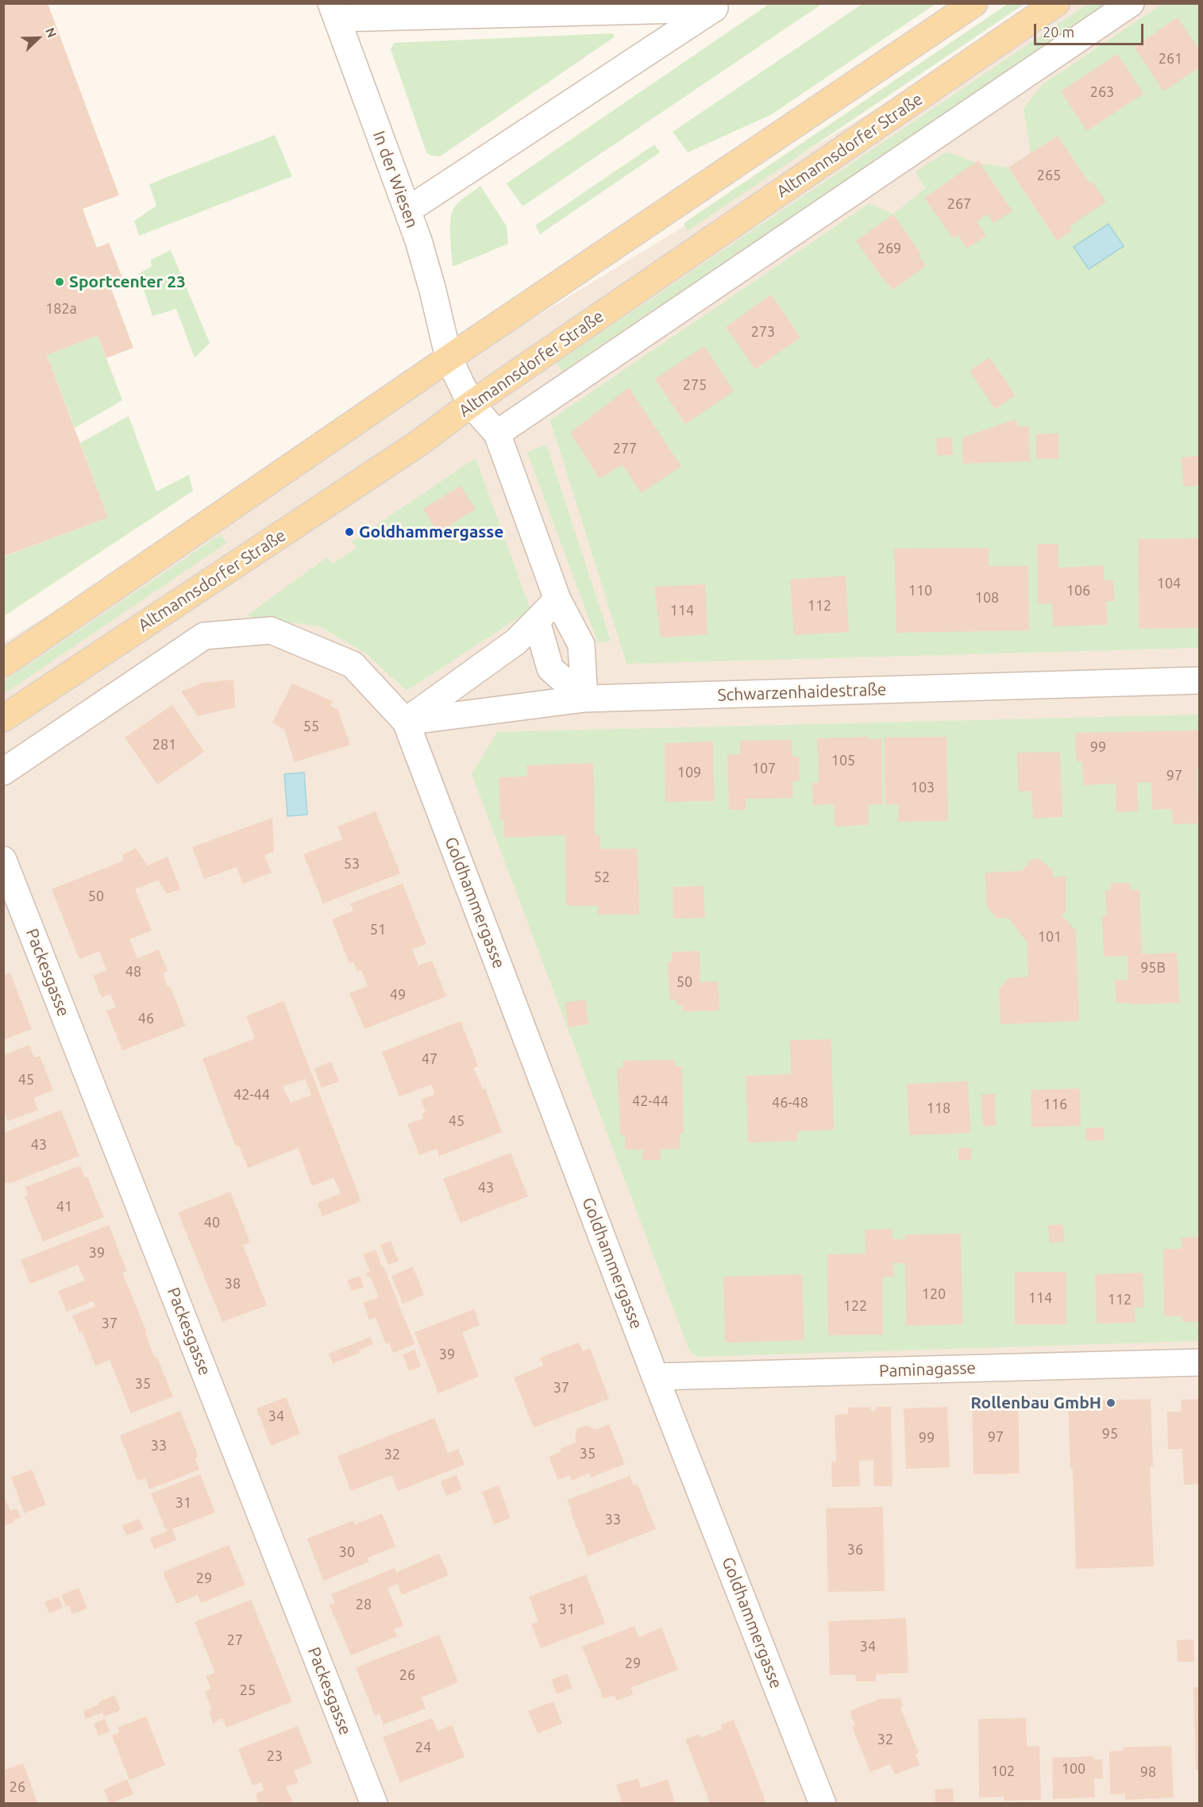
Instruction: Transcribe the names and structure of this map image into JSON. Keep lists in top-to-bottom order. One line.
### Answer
{"streets":{"main road":["Altmannsdorfer Straße"],"street":["In der Wiesen","Schwarzenhaidestraße","Goldhammergasse","Packesgasse","Paminagasse"]},"crossings":[["Schwarzenhaidestraße","Goldhammergasse"],["Goldhammergasse","Paminagasse"]],"places":["Sportcenter 23","Goldhammergasse","Rollenbau GmbH"],"house_numbers":["261","263","265","267","269","182a","273","275","277","104","110","106","108","112","114","55","281","99","105","107","109","97","103","53","52","50","51","101","95B","48","50","49","46","47","45","42-44","42-44","46-48","116","118","45","43","43","41","40","39","38","120","114","112","122","37","39","35","37","34","95","97","99","33","35","32","31","33","36","30","29","28","31","27","34","29","26","25","32","24","23","100","102","98","26"],"scale_bar":"20 m","north":"top right"}
